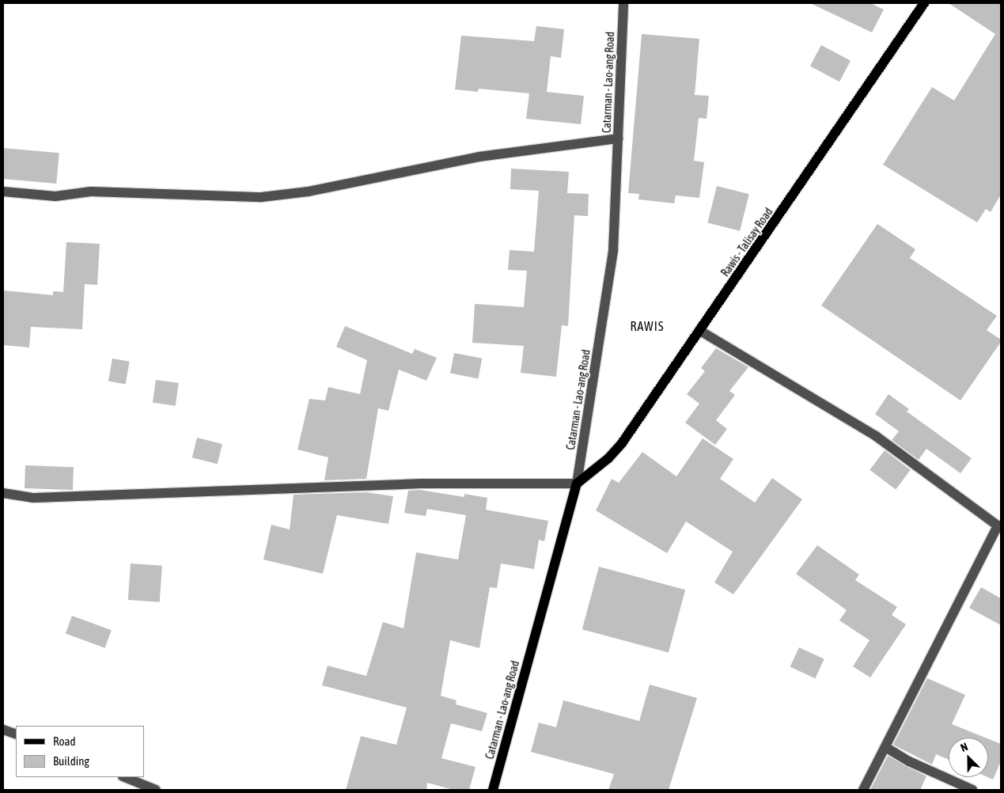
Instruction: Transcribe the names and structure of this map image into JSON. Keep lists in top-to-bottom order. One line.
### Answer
{"streets":{"main road":["Catarman - Lao-ang Road","Rawis - Talisay Road"]},"crossings":[["Catarman - Lao-ang Road","Rawis - Talisay Road"]],"districts":["RAWIS"],"legend":["Road","Building"],"north":"top left"}
